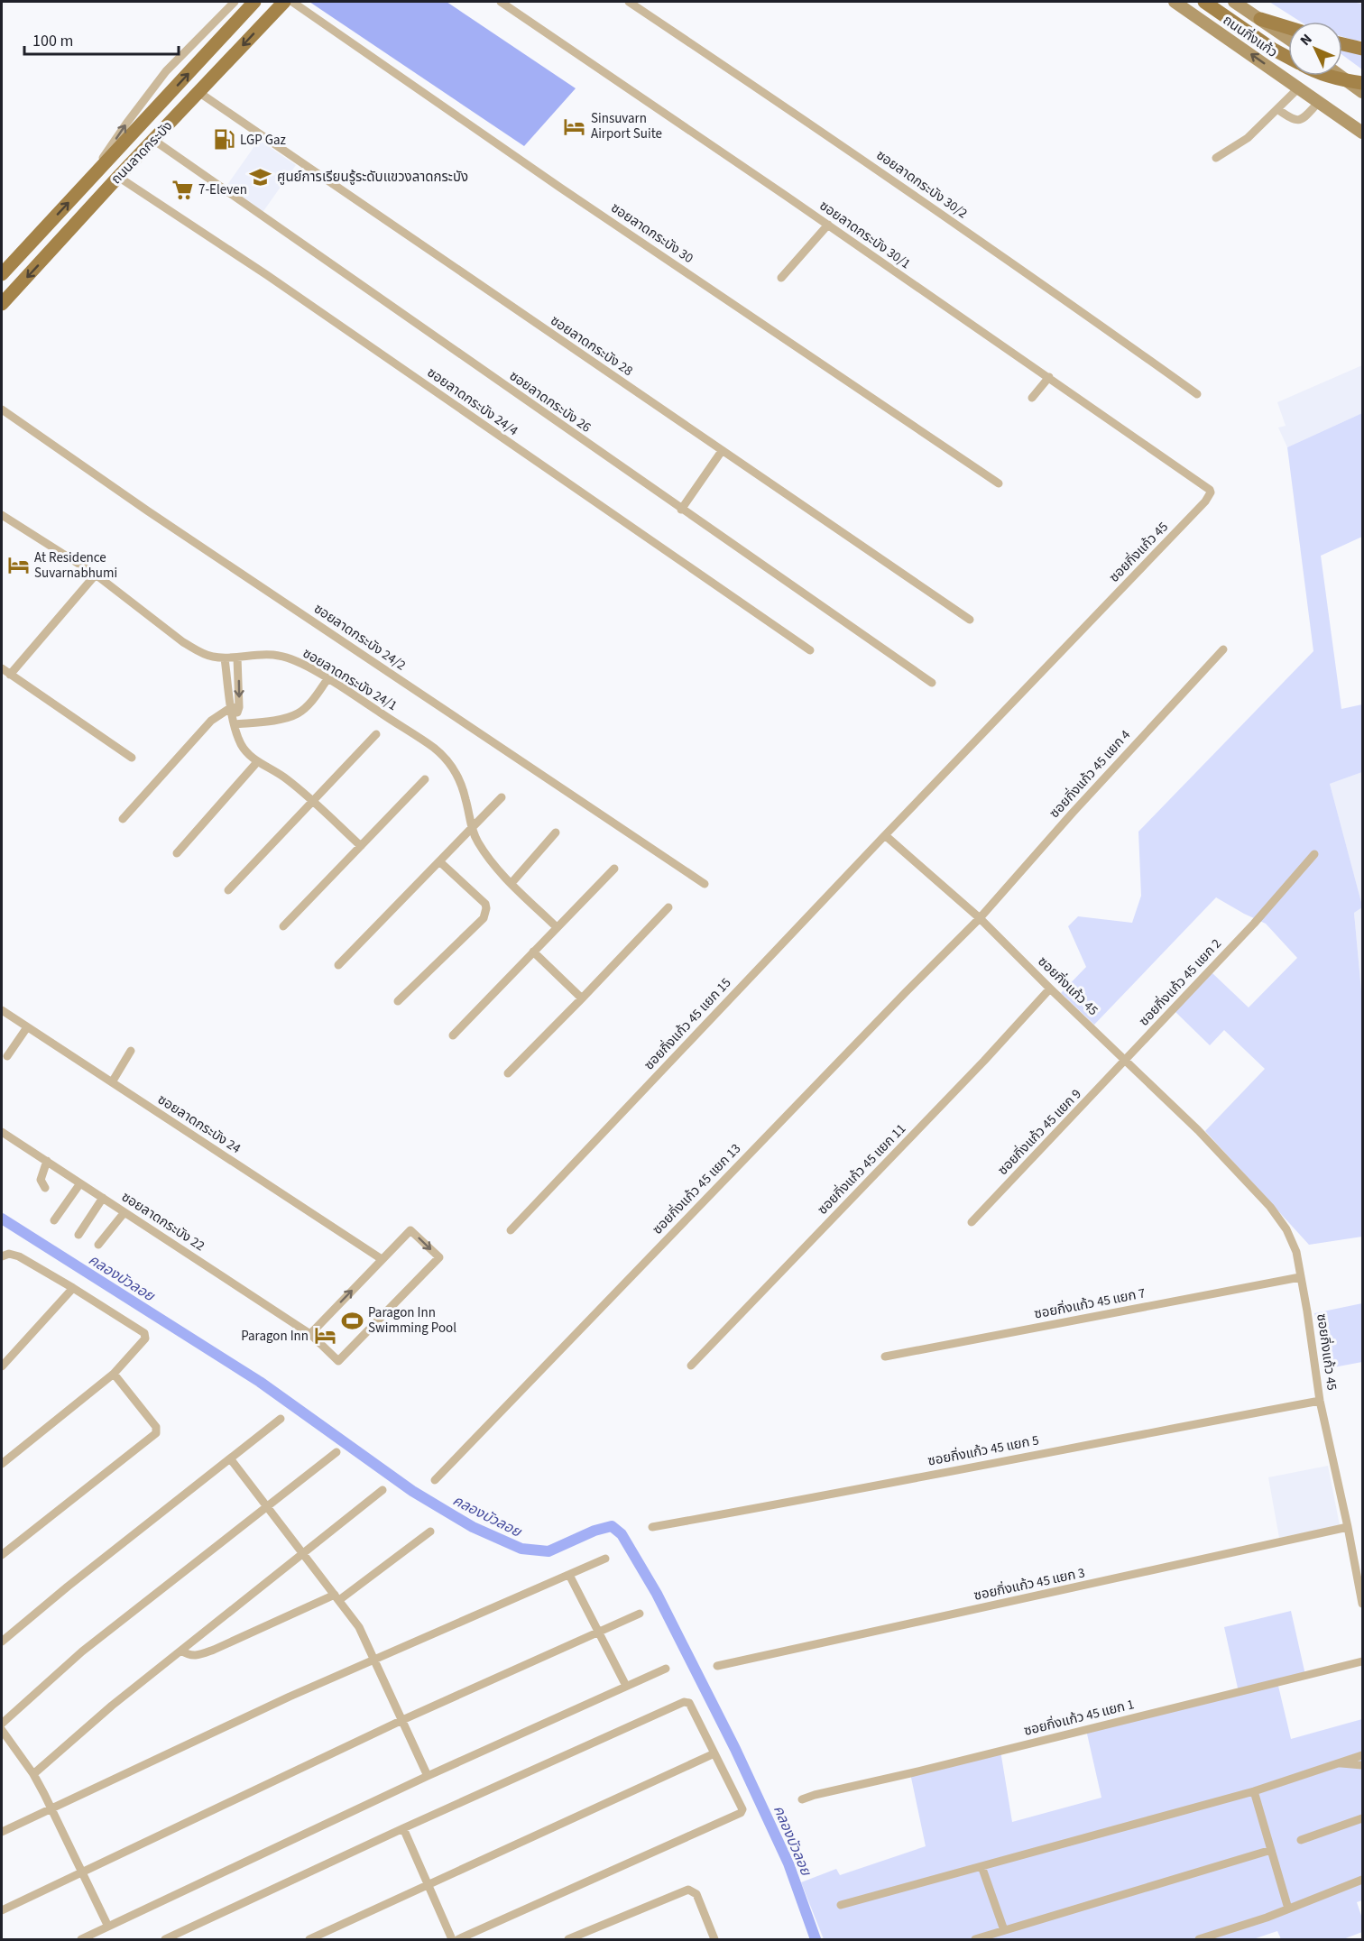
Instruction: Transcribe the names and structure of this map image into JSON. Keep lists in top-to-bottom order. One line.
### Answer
{"streets":{"main road":["ถนนกิ่งแก้ว","ถนนลาดกระบัง"],"street":["ซอยลาดกระบัง 30/2","ซอยลาดกระบัง 30","ซอยลาดกระบัง 30/1","ซอยลาดกระบัง 28","ซอยลาดกระบัง 24/4","ซอยลาดกระบัง 26","ซอยกิ่งแก้ว 45","ซอยลาดกระบัง 24/2","ซอยลาดกระบัง 24/1","ซอยกิ่งแก้ว 45 แยก 4","ซอยกิ่งแก้ว 45 แยก 2","ซอยกิ่งแก้ว 45 แยก 15","ซอยลาดกระบัง 24","ซอยกิ่งแก้ว 45 แยก 9","ซอยกิ่งแก้ว 45 แยก 11","ซอยกิ่งแก้ว 45 แยก 13","ซอยลาดกระบัง 22","ซอยกิ่งแก้ว 45 แยก 7","ซอยกิ่งแก้ว 45 แยก 5","ซอยกิ่งแก้ว 45 แยก 3","ซอยกิ่งแก้ว 45 แยก 1"]},"crossings":[["ถนนลาดกระบัง","ซอยลาดกระบัง 28"],["ถนนลาดกระบัง","ซอยลาดกระบัง 24/4"],["ถนนลาดกระบัง","ซอยลาดกระบัง 26"],["ซอยลาดกระบัง 30/1","ซอยกิ่งแก้ว 45"],["ซอยกิ่งแก้ว 45","ซอยกิ่งแก้ว 45 แยก 4"],["ซอยกิ่งแก้ว 45","ซอยกิ่งแก้ว 45 แยก 2"],["ซอยกิ่งแก้ว 45","ซอยกิ่งแก้ว 45 แยก 15"],["ซอยกิ่งแก้ว 45","ซอยกิ่งแก้ว 45 แยก 9"],["ซอยกิ่งแก้ว 45","ซอยกิ่งแก้ว 45 แยก 11"],["ซอยกิ่งแก้ว 45","ซอยกิ่งแก้ว 45 แยก 13"],["ซอยกิ่งแก้ว 45","ซอยกิ่งแก้ว 45 แยก 7"],["ซอยกิ่งแก้ว 45","ซอยกิ่งแก้ว 45 แยก 5"],["ซอยกิ่งแก้ว 45","ซอยกิ่งแก้ว 45 แยก 3"],["ซอยกิ่งแก้ว 45 แยก 4","ซอยกิ่งแก้ว 45 แยก 13"],["ซอยกิ่งแก้ว 45 แยก 2","ซอยกิ่งแก้ว 45 แยก 9"],["ซอยลาดกระบัง 24","ซอยลาดกระบัง 22"]],"water":["คลองบัวลอย"],"places":{"hotel":["Sinsuvarn Airport Suite","At Residence Suvarnabhumi","Paragon Inn"],"fuel station":["LGP Gaz"],"school or university":["ศูนย์การเรียนรู้ระดับแขวงลาดกระบัง"],"supermarket":["7-Eleven"],"sports":["Paragon Inn Swimming Pool"]},"scale_bar":"100 m","north":"top left"}
